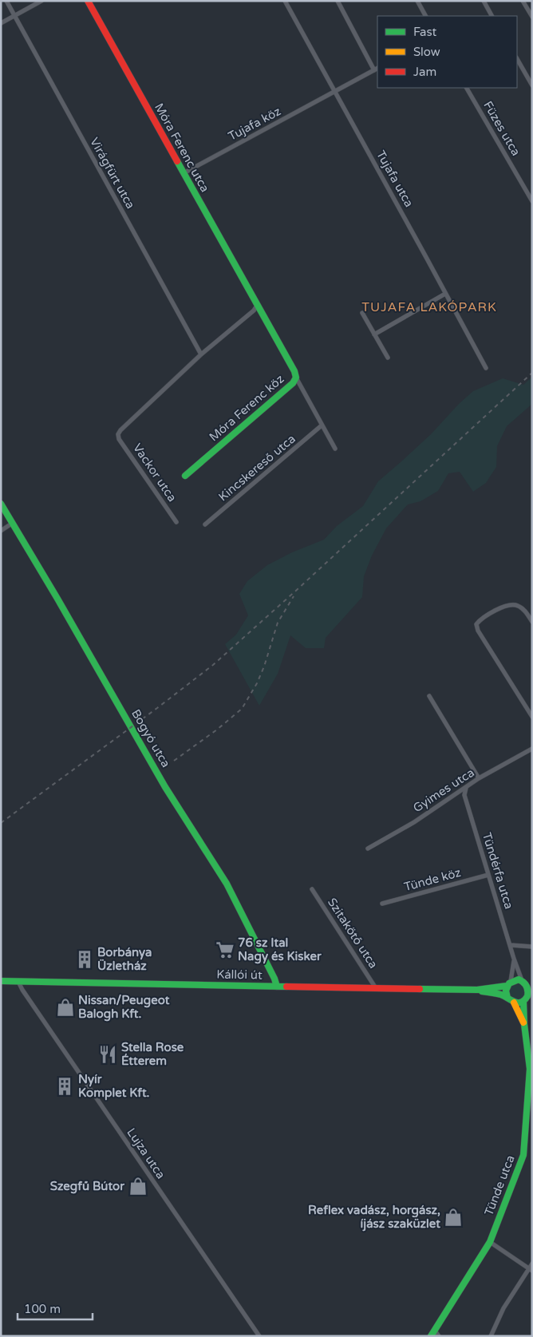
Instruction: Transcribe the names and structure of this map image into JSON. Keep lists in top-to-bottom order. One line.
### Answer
{"streets":{"street":["Tujafa köz","Füzes utca","Móra Ferenc utca","Virágfürt utca","Tujafa utca","Móra Ferenc köz","Kincskereső utca","Vackor utca","Bogyó utca","Gyimes utca","Tündérfa utca","Tünde köz","Szitakötő utca","Kállói út","Lujza utca","Tünde utca"]},"crossings":[["Tujafa köz","Móra Ferenc utca"],["Tujafa köz","Tujafa utca"],["Móra Ferenc utca","Móra Ferenc köz"],["Virágfürt utca","Vackor utca"],["Bogyó utca","Kállói út"],["Gyimes utca","Tündérfa utca"],["Tündérfa utca","Tünde köz"],["Tündérfa utca","Kállói út"],["Tündérfa utca","Tünde utca"],["Szitakötő utca","Kállói út"],["Kállói út","Lujza utca"],["Kállói út","Tünde utca"]],"districts":["TUJAFA LAKÓPARK"],"places":{"supermarket":["76 sz Ital Nagy és Kisker"],"building":["Borbánya Üzletház","Nyír Komplet Kft."],"shop":["Nissan/Peugeot Balogh Kft.","Szegfű Bútor","Reflex vadász, horgász, íjász szaküzlet"],"restaurant":["Stella Rose Étterem"]},"legend":["Fast","Slow","Jam"],"scale_bar":"100 m"}
